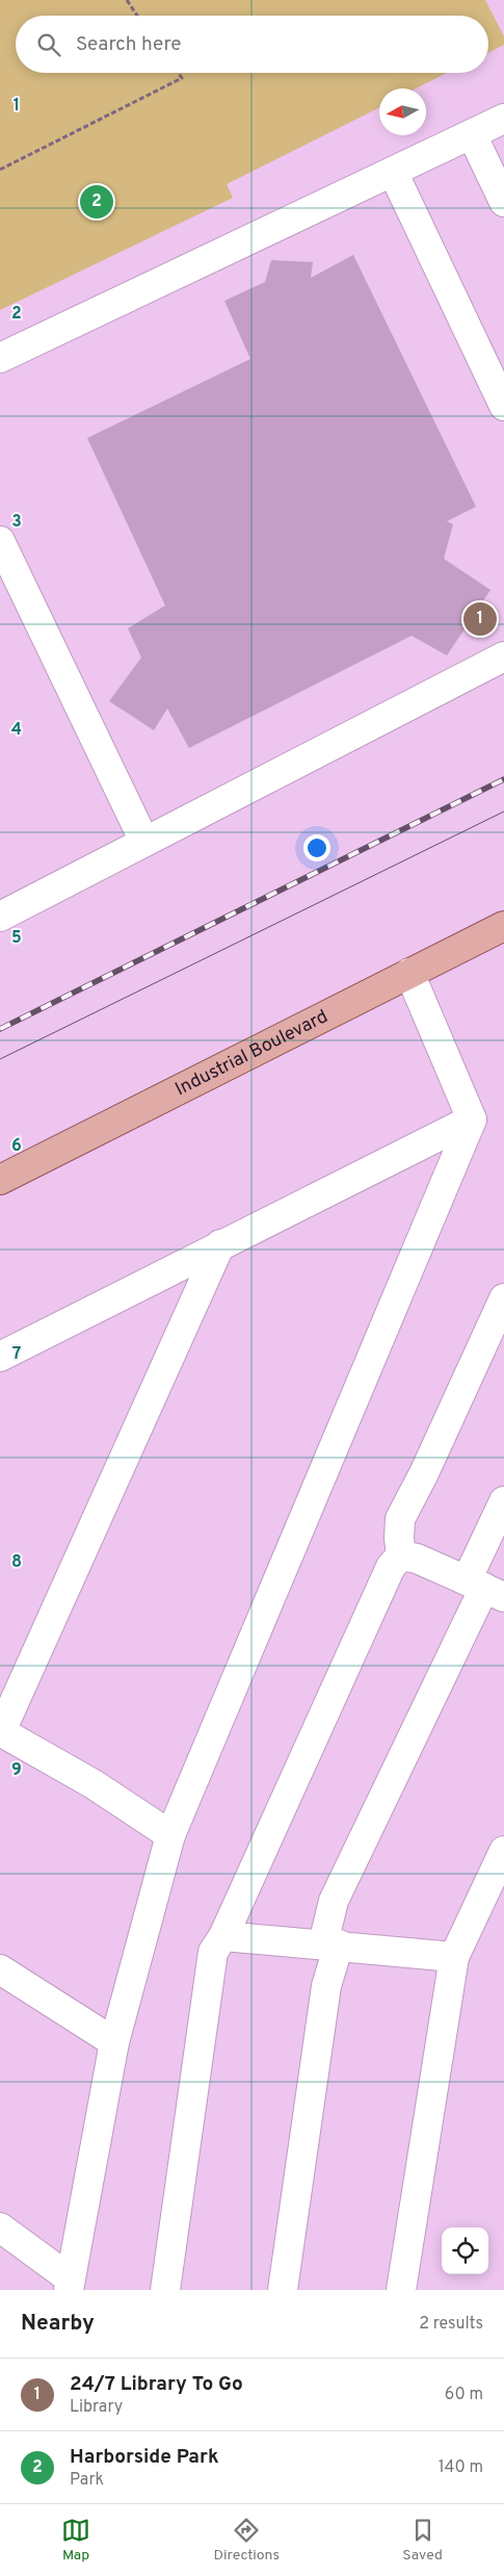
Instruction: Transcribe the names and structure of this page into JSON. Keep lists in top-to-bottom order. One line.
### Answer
{"streets":{"main road":["Industrial Boulevard"]},"north":"left","page":{"search":"Search here","pins":["2","1"],"heading":["Nearby","2 results"],"list":[{"mark":"1","name":"24/7 Library To Go","note":"Library","value":"60 m"},{"mark":"2","name":"Harborside Park","note":"Park","value":"140 m"}],"nav":["Map","Directions","Saved"]},"grid":{"rows":["1","2","3","4","5","6","7","8","9"]}}
